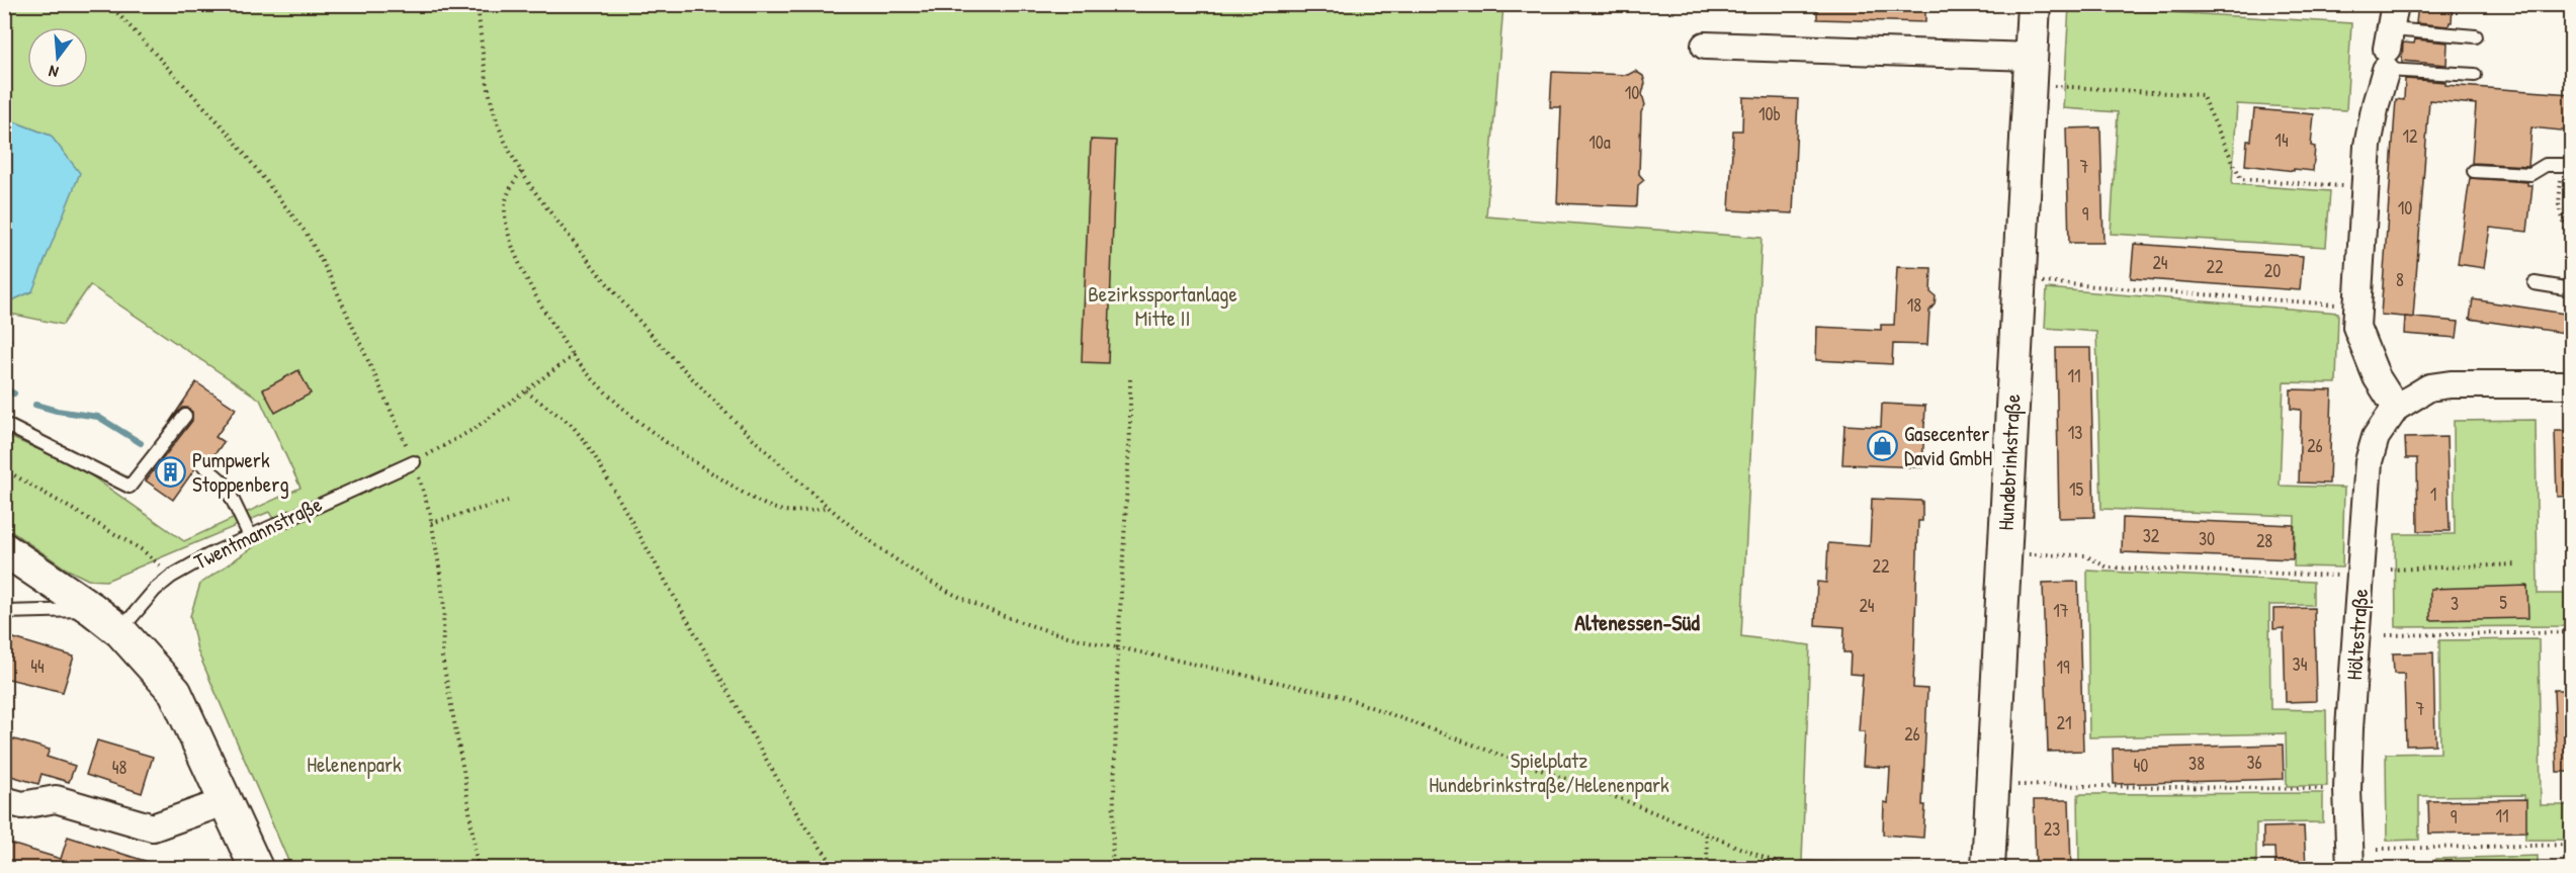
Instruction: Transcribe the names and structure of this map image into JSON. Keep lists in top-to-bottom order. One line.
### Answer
{"streets":{"street":["Hundebrinkstraße","Höltestraße"],"lane":["Twentmannstraße"]},"districts":["Altenessen-Süd"],"parks":["Bezirkssportanlage Mitte II","Spielplatz Hundebrinkstraße/Helenenpark","Helenenpark"],"places":{"shop":["Gasecenter David GmbH"],"building":["Pumpwerk Stoppenberg"]},"house_numbers":["10","10b","12","14","10a","7","10","9","24","22","20","8","18","11","13","26","15","1","32","30","28","22","5","3","24","17","34","44","19","7","21","26","36","38","40","48","11","9","23"],"north":"bottom"}
